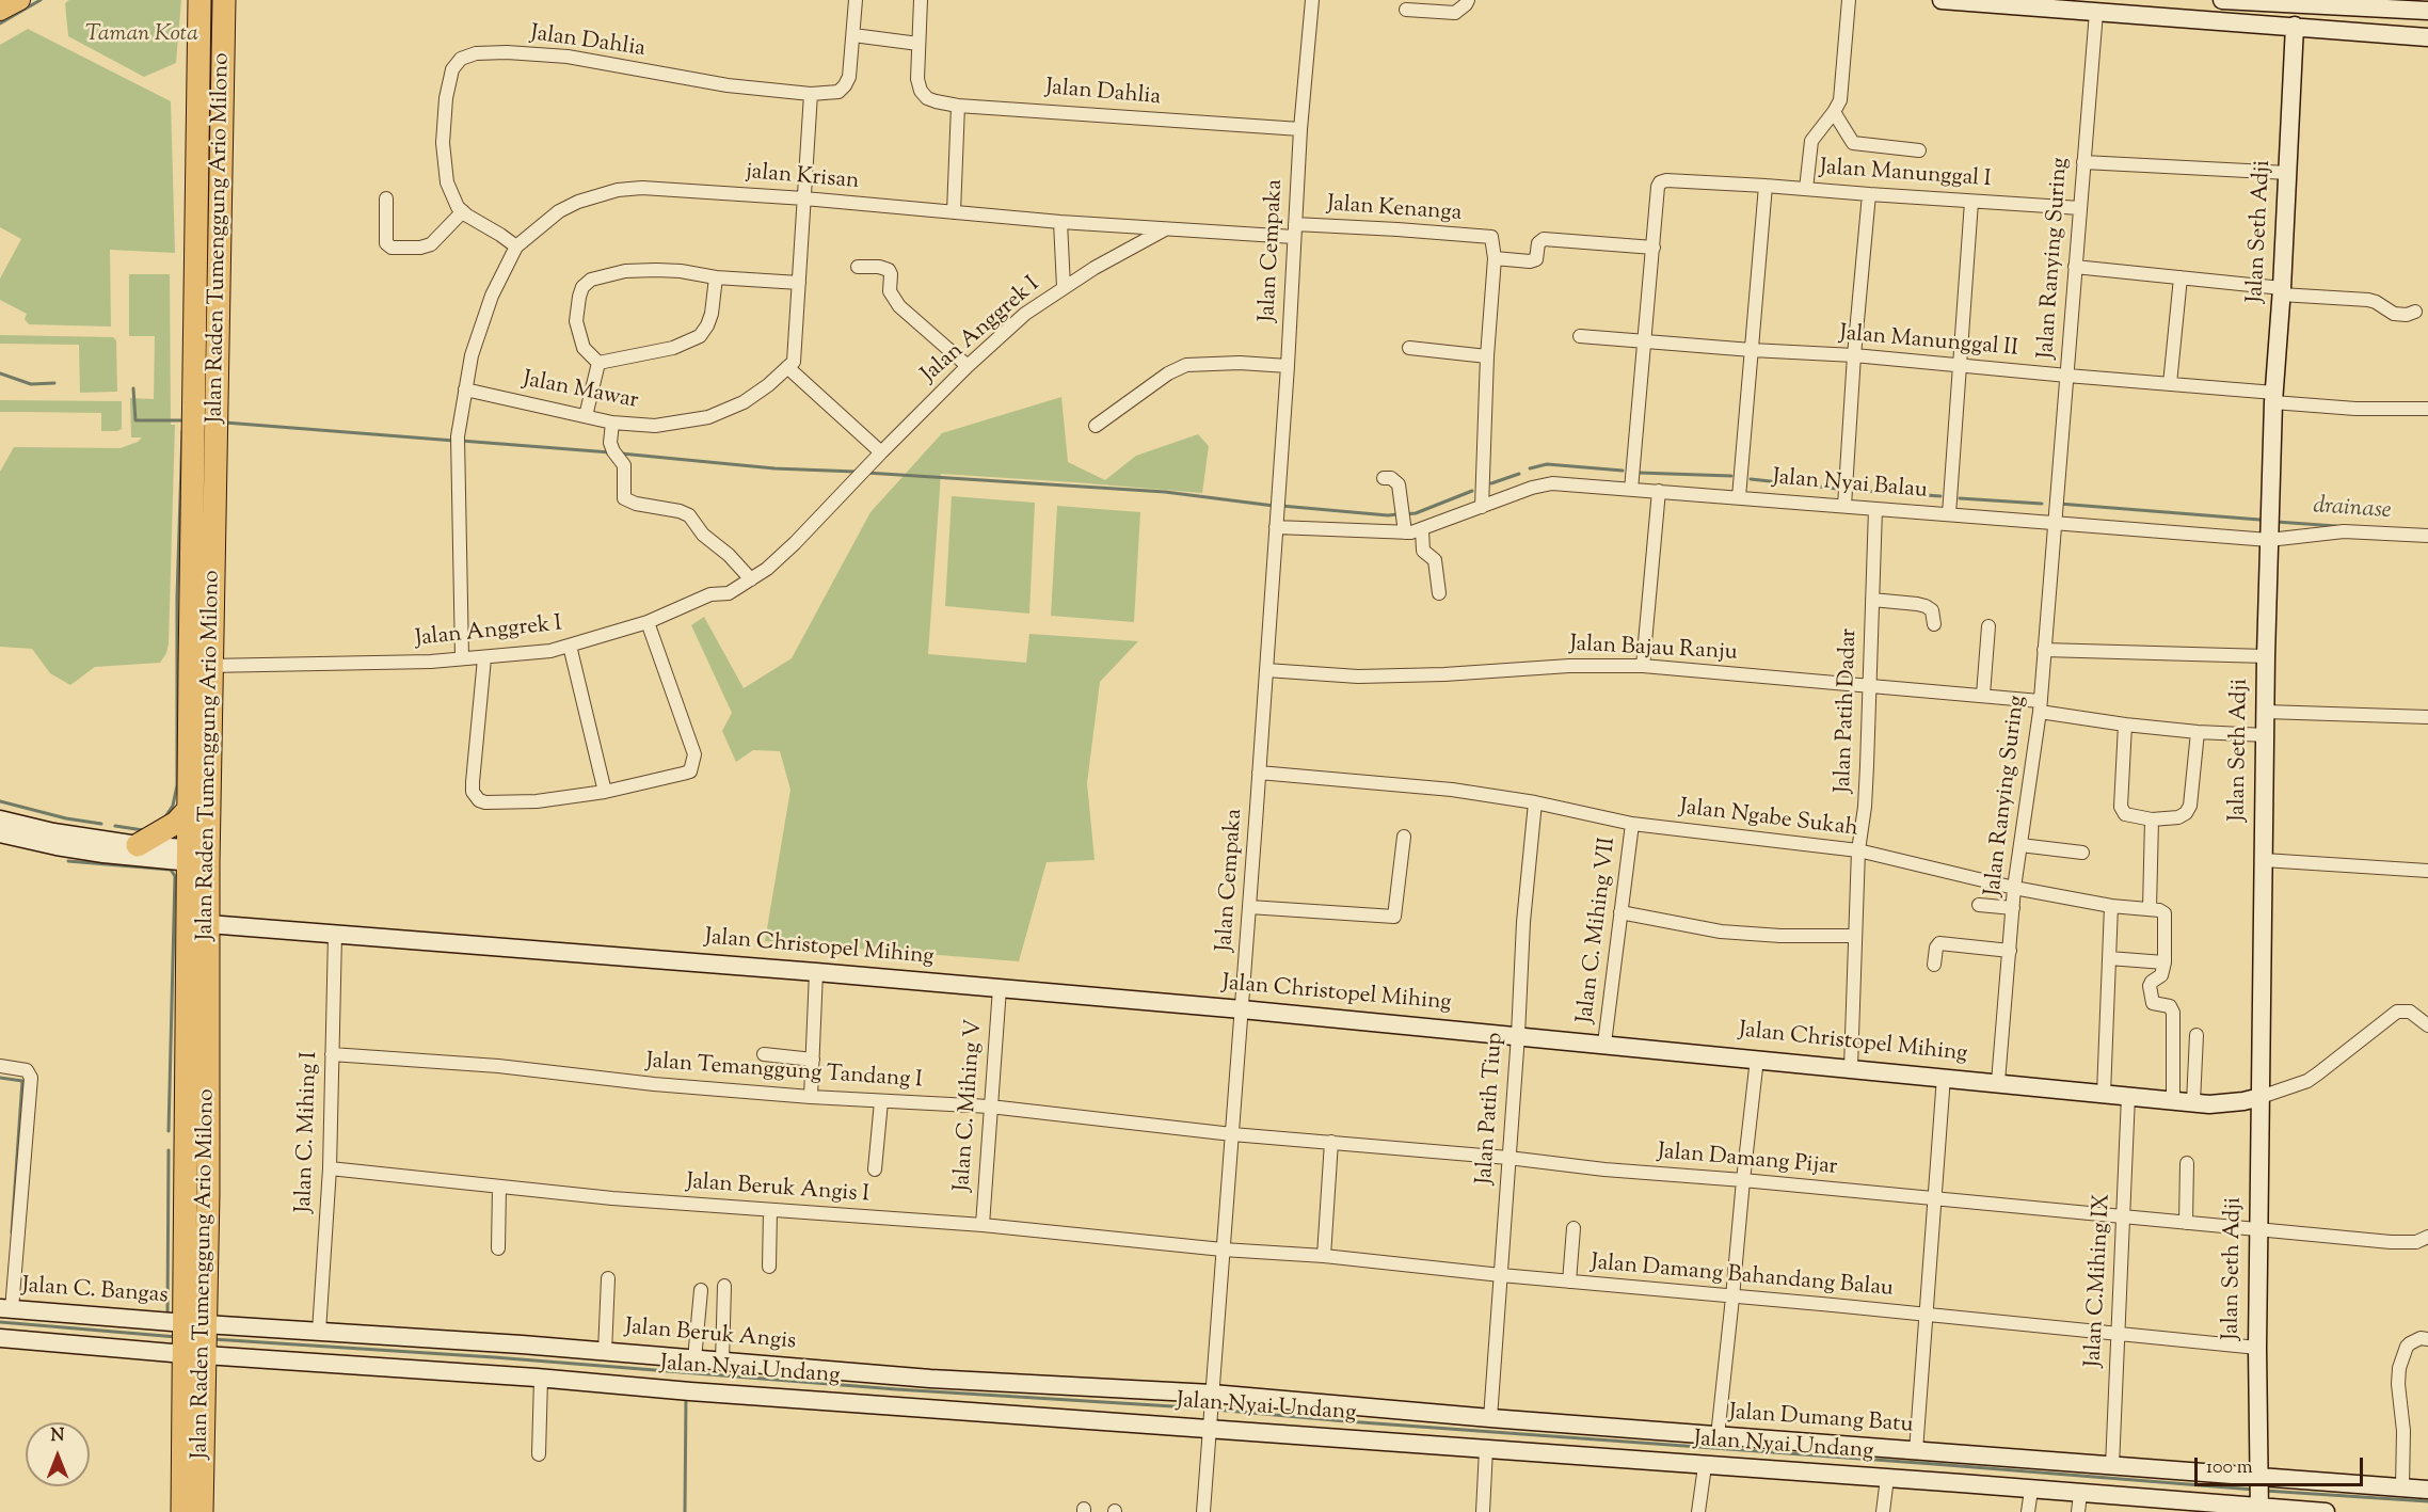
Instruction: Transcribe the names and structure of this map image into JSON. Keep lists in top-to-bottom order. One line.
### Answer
{"streets":{"highway":["Jalan Raden Tumenggung Ario Milono"],"street":["Jalan Dahlia","Jalan Manunggal I","jalan Krisan","Jalan Kenanga","Jalan Seth Adji","Jalan Cempaka","Jalan Ranying Suring","Jalan Anggrek I","Jalan Manunggal II","Jalan Mawar","Jalan Nyai Balau","Jalan Bajau Ranju","Jalan Patih Dadar","Jalan Ngabe Sukah","Jalan C. Mihing VII","Jalan Christopel Mihing","Jalan Temanggung Tandang I","Jalan C. Mihing V","Jalan Patih Tiup","Jalan C. Mihing I","Jalan Damang Pijar","Jalan Beruk Angis I","Jalan Damang Bahandang Balau","Jalan C.Mihing IX","Jalan C. Bangas","Jalan Beruk Angis","Jalan Nyai Undang","Jalan Dumang Batu"]},"crossings":[["Jalan Dahlia","Jalan Cempaka"],["Jalan Manunggal I","Jalan Ranying Suring"],["jalan Krisan","Jalan Kenanga"],["jalan Krisan","Jalan Cempaka"],["jalan Krisan","Jalan Anggrek I"],["jalan Krisan","Jalan Mawar"],["Jalan Kenanga","Jalan Cempaka"],["Jalan Seth Adji","Jalan Manunggal II"],["Jalan Seth Adji","Jalan Nyai Balau"],["Jalan Seth Adji","Jalan Bajau Ranju"],["Jalan Seth Adji","Jalan Christopel Mihing"],["Jalan Seth Adji","Jalan Damang Pijar"],["Jalan Seth Adji","Jalan Damang Bahandang Balau"],["Jalan Seth Adji","Jalan Nyai Undang"],["Jalan Seth Adji","Jalan Dumang Batu"],["Jalan Raden Tumenggung Ario Milono","Jalan Anggrek I"],["Jalan Raden Tumenggung Ario Milono","Jalan Christopel Mihing"],["Jalan Raden Tumenggung Ario Milono","Jalan C. Bangas"],["Jalan Raden Tumenggung Ario Milono","Jalan Beruk Angis"],["Jalan Raden Tumenggung Ario Milono","Jalan Nyai Undang"],["Jalan Cempaka","Jalan Nyai Balau"],["Jalan Cempaka","Jalan Bajau Ranju"],["Jalan Cempaka","Jalan Ngabe Sukah"],["Jalan Cempaka","Jalan Christopel Mihing"],["Jalan Cempaka","Jalan Temanggung Tandang I"],["Jalan Cempaka","Jalan Damang Pijar"],["Jalan Cempaka","Jalan Beruk Angis I"],["Jalan Cempaka","Jalan Damang Bahandang Balau"],["Jalan Cempaka","Jalan Beruk Angis"],["Jalan Cempaka","Jalan Nyai Undang"],["Jalan Cempaka","Jalan Dumang Batu"],["Jalan Ranying Suring","Jalan Manunggal II"],["Jalan Ranying Suring","Jalan Nyai Balau"],["Jalan Ranying Suring","Jalan Bajau Ranju"],["Jalan Ranying Suring","Jalan Ngabe Sukah"],["Jalan Ranying Suring","Jalan Christopel Mihing"],["Jalan Nyai Balau","Jalan Patih Dadar"],["Jalan Bajau Ranju","Jalan Patih Dadar"],["Jalan Patih Dadar","Jalan Ngabe Sukah"],["Jalan Patih Dadar","Jalan Christopel Mihing"],["Jalan Ngabe Sukah","Jalan C. Mihing VII"],["Jalan Ngabe Sukah","Jalan Patih Tiup"],["Jalan C. Mihing VII","Jalan Christopel Mihing"],["Jalan Christopel Mihing","Jalan C. Mihing V"],["Jalan Christopel Mihing","Jalan Patih Tiup"],["Jalan Christopel Mihing","Jalan C. Mihing I"],["Jalan Christopel Mihing","Jalan C.Mihing IX"],["Jalan Temanggung Tandang I","Jalan C. Mihing V"],["Jalan Temanggung Tandang I","Jalan C. Mihing I"],["Jalan Temanggung Tandang I","Jalan Damang Pijar"],["Jalan C. Mihing V","Jalan Beruk Angis I"],["Jalan Patih Tiup","Jalan Damang Pijar"],["Jalan Patih Tiup","Jalan Damang Bahandang Balau"],["Jalan Patih Tiup","Jalan Dumang Batu"],["Jalan C. Mihing I","Jalan Beruk Angis I"],["Jalan C. Mihing I","Jalan Beruk Angis"],["Jalan Damang Pijar","Jalan C.Mihing IX"],["Jalan Beruk Angis I","Jalan Damang Bahandang Balau"],["Jalan Damang Bahandang Balau","Jalan C.Mihing IX"],["Jalan C.Mihing IX","Jalan Dumang Batu"],["Jalan C. Bangas","Jalan Beruk Angis"],["Jalan C. Bangas","Jalan Nyai Undang"],["Jalan Beruk Angis","Jalan Nyai Undang"],["Jalan Beruk Angis","Jalan Dumang Batu"]],"water":["drainase"],"parks":["Taman Kota"],"scale_bar":"100 m","north":"top"}
